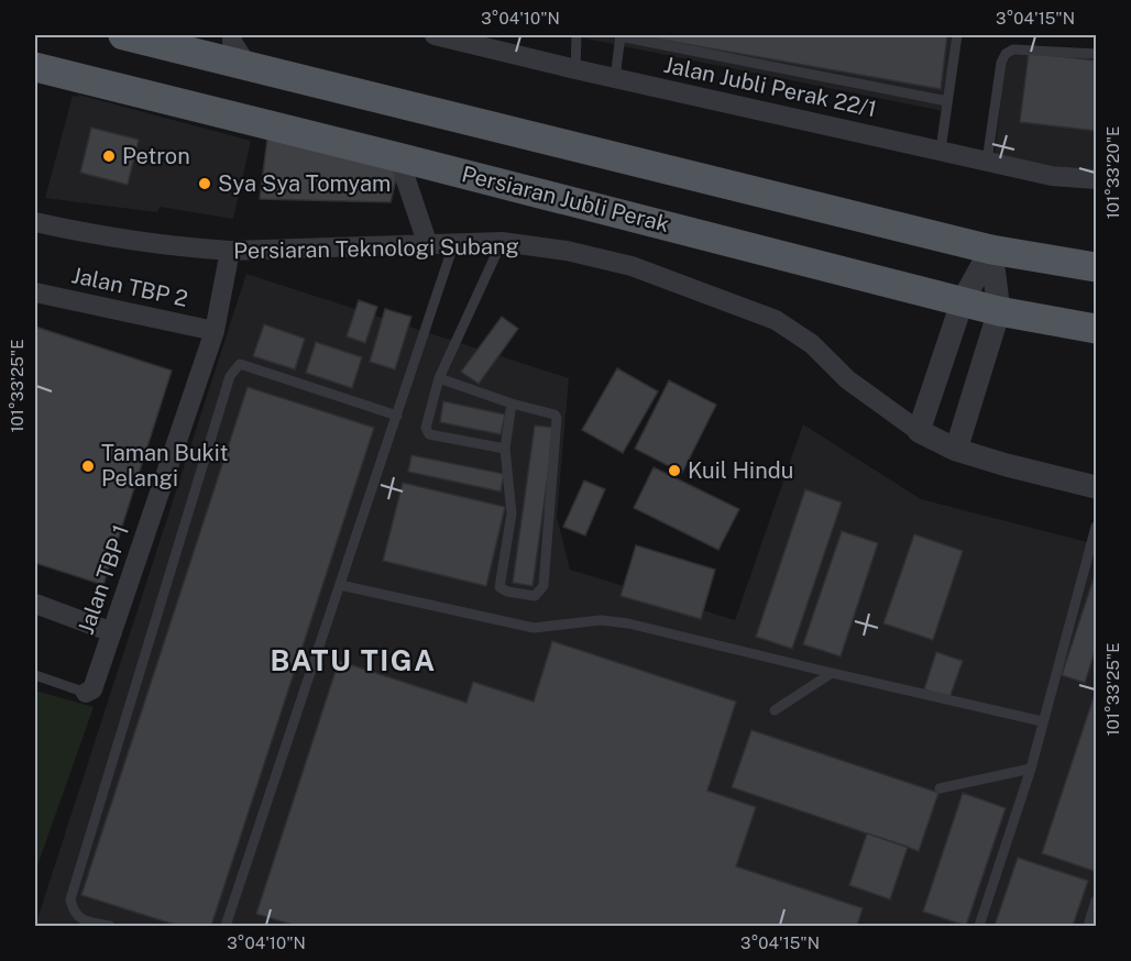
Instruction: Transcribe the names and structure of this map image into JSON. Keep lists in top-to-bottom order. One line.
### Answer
{"streets":{"main road":["Persiaran Jubli Perak"],"street":["Jalan Jubli Perak 22/1","Persiaran Teknologi Subang","Jalan TBP 2","Jalan TBP 1"]},"crossings":[["Persiaran Teknologi Subang","Jalan TBP 1"],["Jalan TBP 2","Jalan TBP 1"]],"districts":["BATU TIGA"],"places":["Petron","Sya Sya Tomyam","Taman Bukit Pelangi","Kuil Hindu"],"coordinates":["3°04'10\"N","3°04'15\"N","101°33'20\"E","101°33'25\"E"]}
